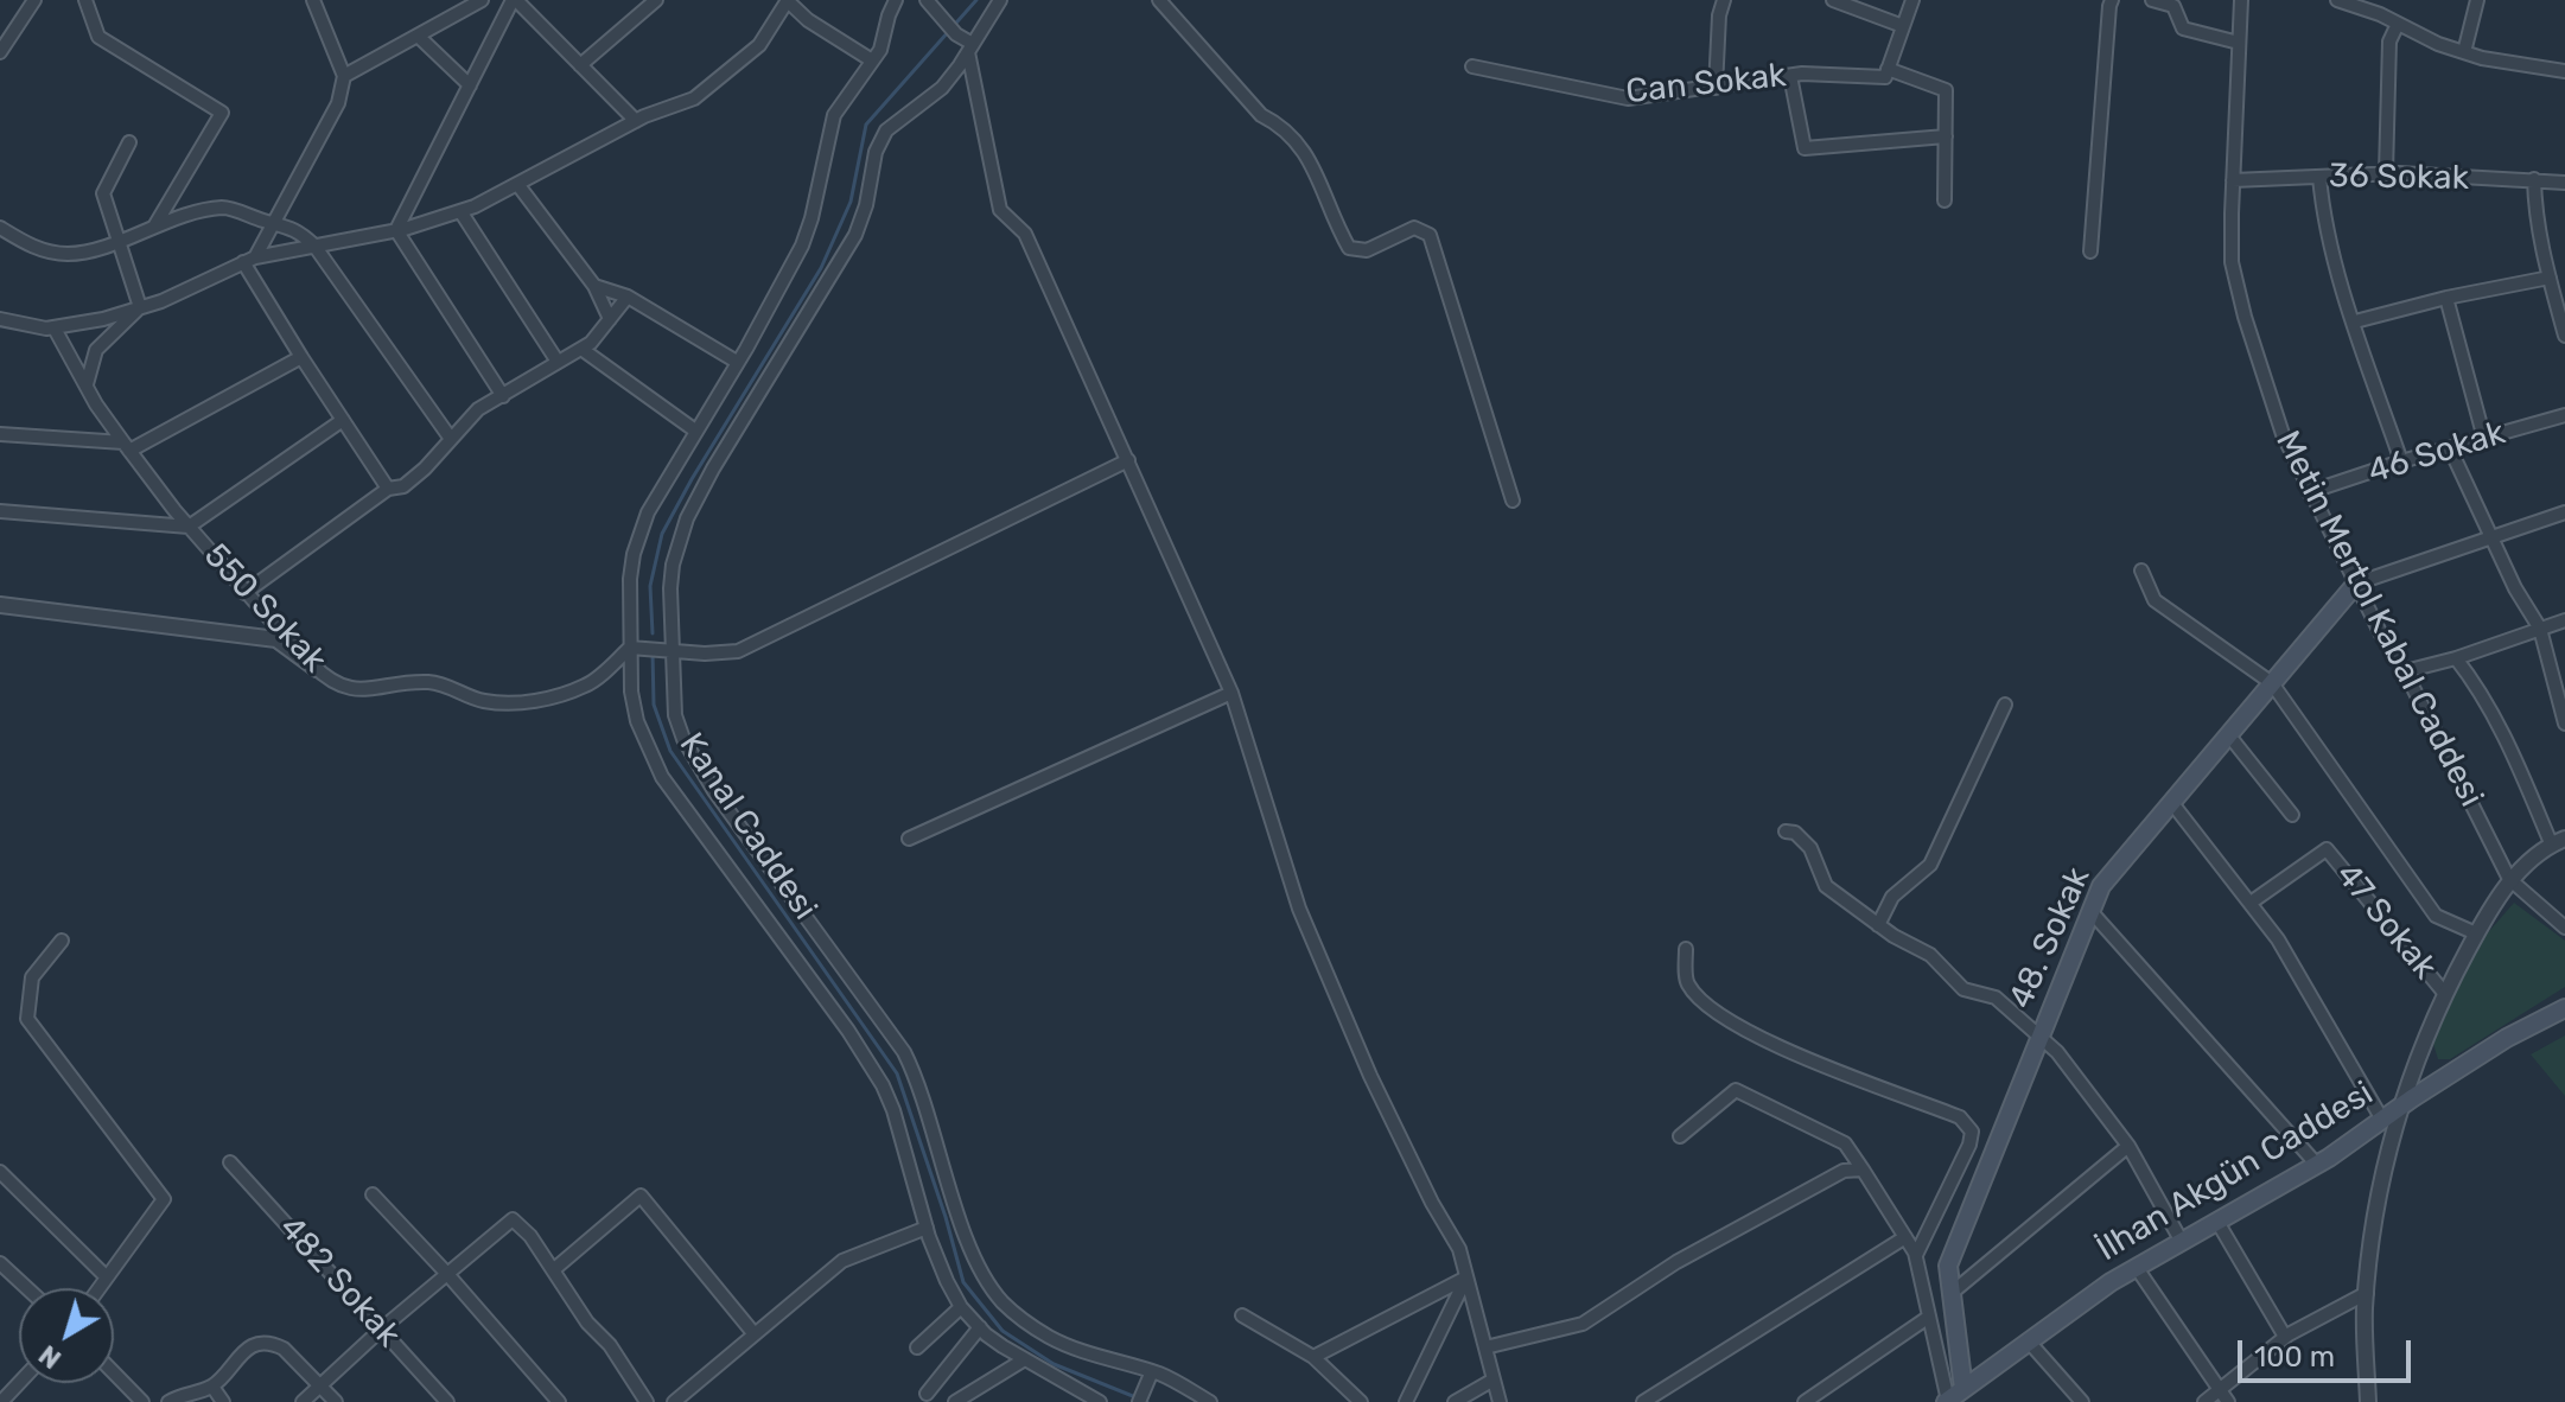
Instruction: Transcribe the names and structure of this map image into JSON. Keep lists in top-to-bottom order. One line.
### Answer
{"streets":{"main road":["48. Sokak","İlhan Akgün Caddesi"],"street":["Can Sokak","36 Sokak","46 Sokak","550 Sokak","Metin Mertol Kabal Caddesi","Kanal Caddesi","47 Sokak","482 Sokak"]},"crossings":[["36 Sokak","Metin Mertol Kabal Caddesi"],["46 Sokak","Metin Mertol Kabal Caddesi"],["Metin Mertol Kabal Caddesi","48. Sokak"],["48. Sokak","İlhan Akgün Caddesi"]],"scale_bar":"100 m","north":"bottom left"}
